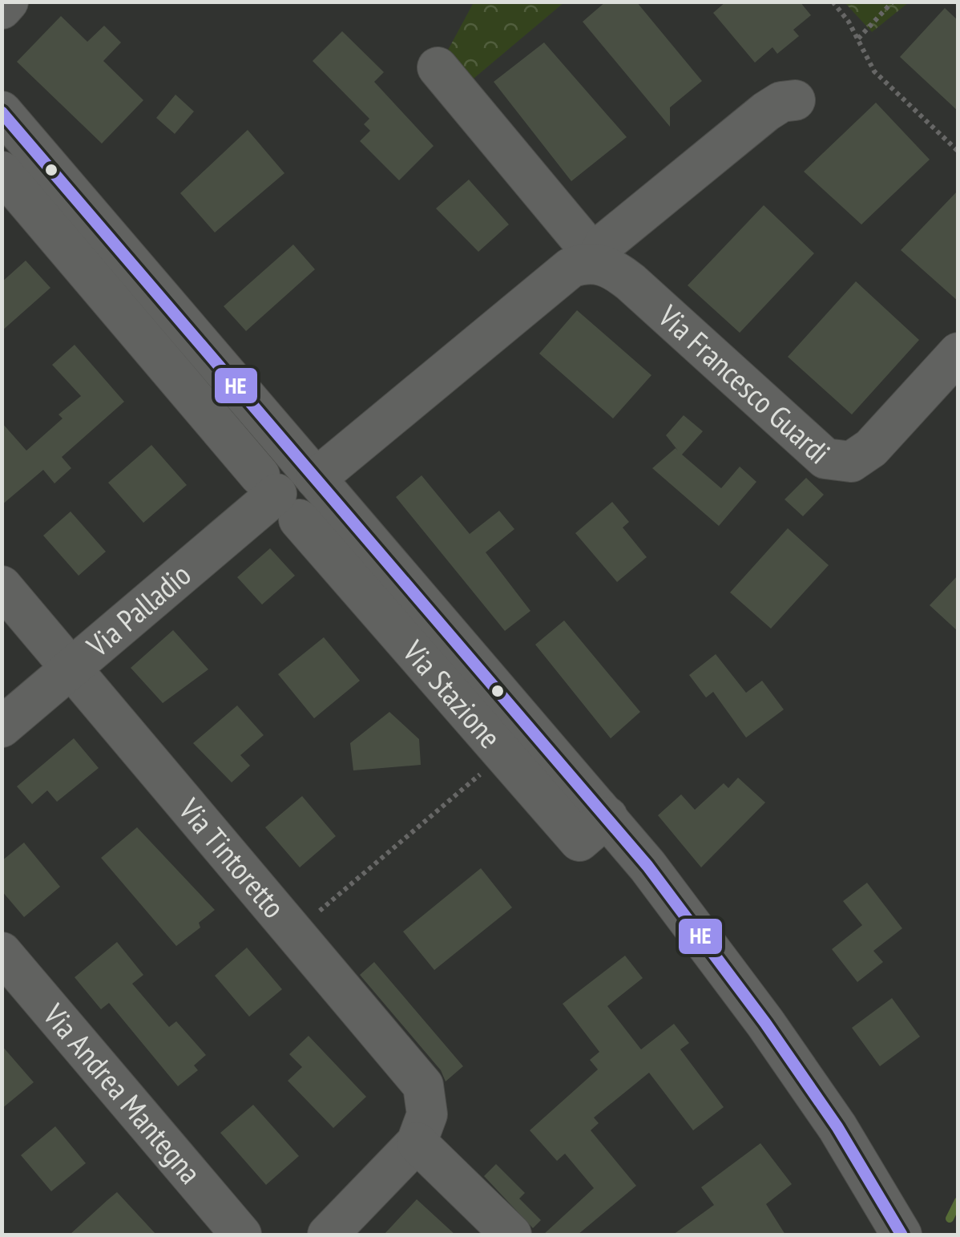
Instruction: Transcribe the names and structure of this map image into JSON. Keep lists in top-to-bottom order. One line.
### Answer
{"streets":{"street":["Via Francesco Guardi","Via Palladio","Via Stazione","Via Tintoretto","Via Andrea Mantegna"]},"crossings":[["Via Palladio","Via Stazione"],["Via Palladio","Via Tintoretto"]],"lines":["transit line HE"]}
